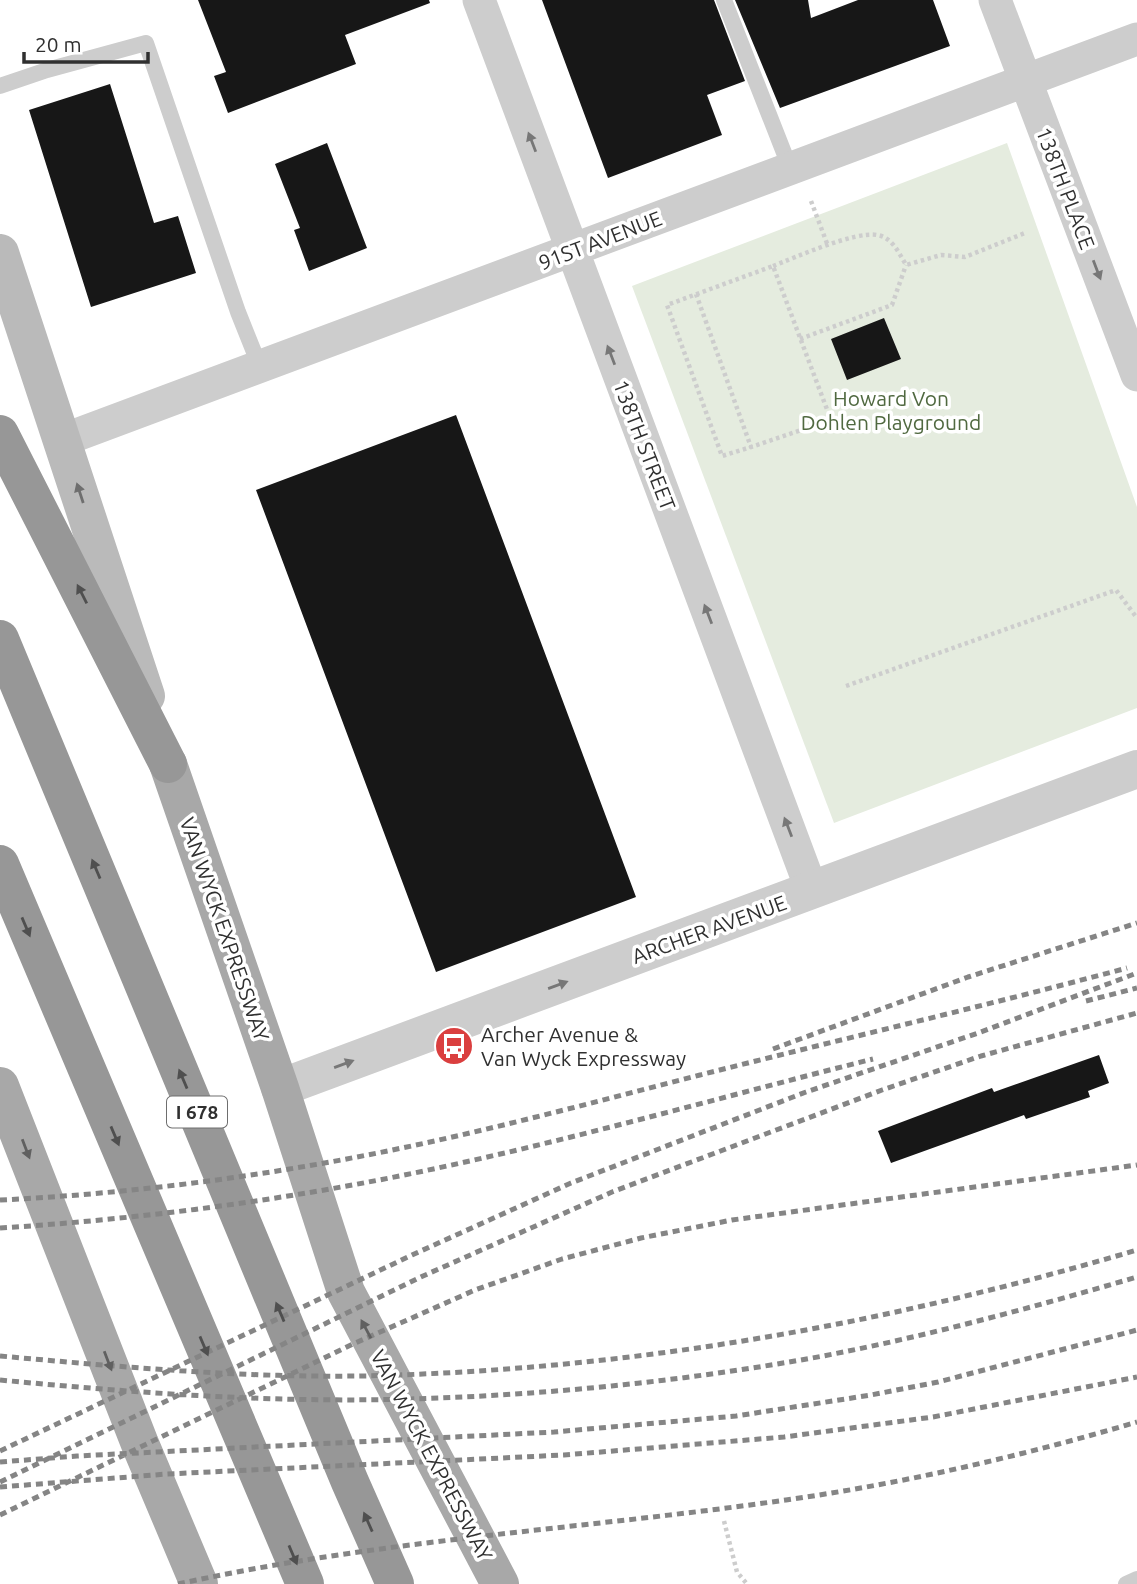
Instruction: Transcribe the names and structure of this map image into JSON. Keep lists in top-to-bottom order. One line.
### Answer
{"streets":{"highway":["I 678"],"main road":["VAN WYCK EXPRESSWAY"],"street":["138TH PLACE","91ST AVENUE","138TH STREET","ARCHER AVENUE"]},"crossings":[["138TH PLACE","91ST AVENUE"],["91ST AVENUE","138TH STREET"],["91ST AVENUE","VAN WYCK EXPRESSWAY"],["138TH STREET","ARCHER AVENUE"],["VAN WYCK EXPRESSWAY","ARCHER AVENUE"]],"one_way":["138TH PLACE","138TH STREET","ARCHER AVENUE"],"parks":["Howard Von Dohlen Playground"],"places":{"bus stop":["Archer Avenue & Van Wyck Expressway"]},"scale_bar":"20 m"}
